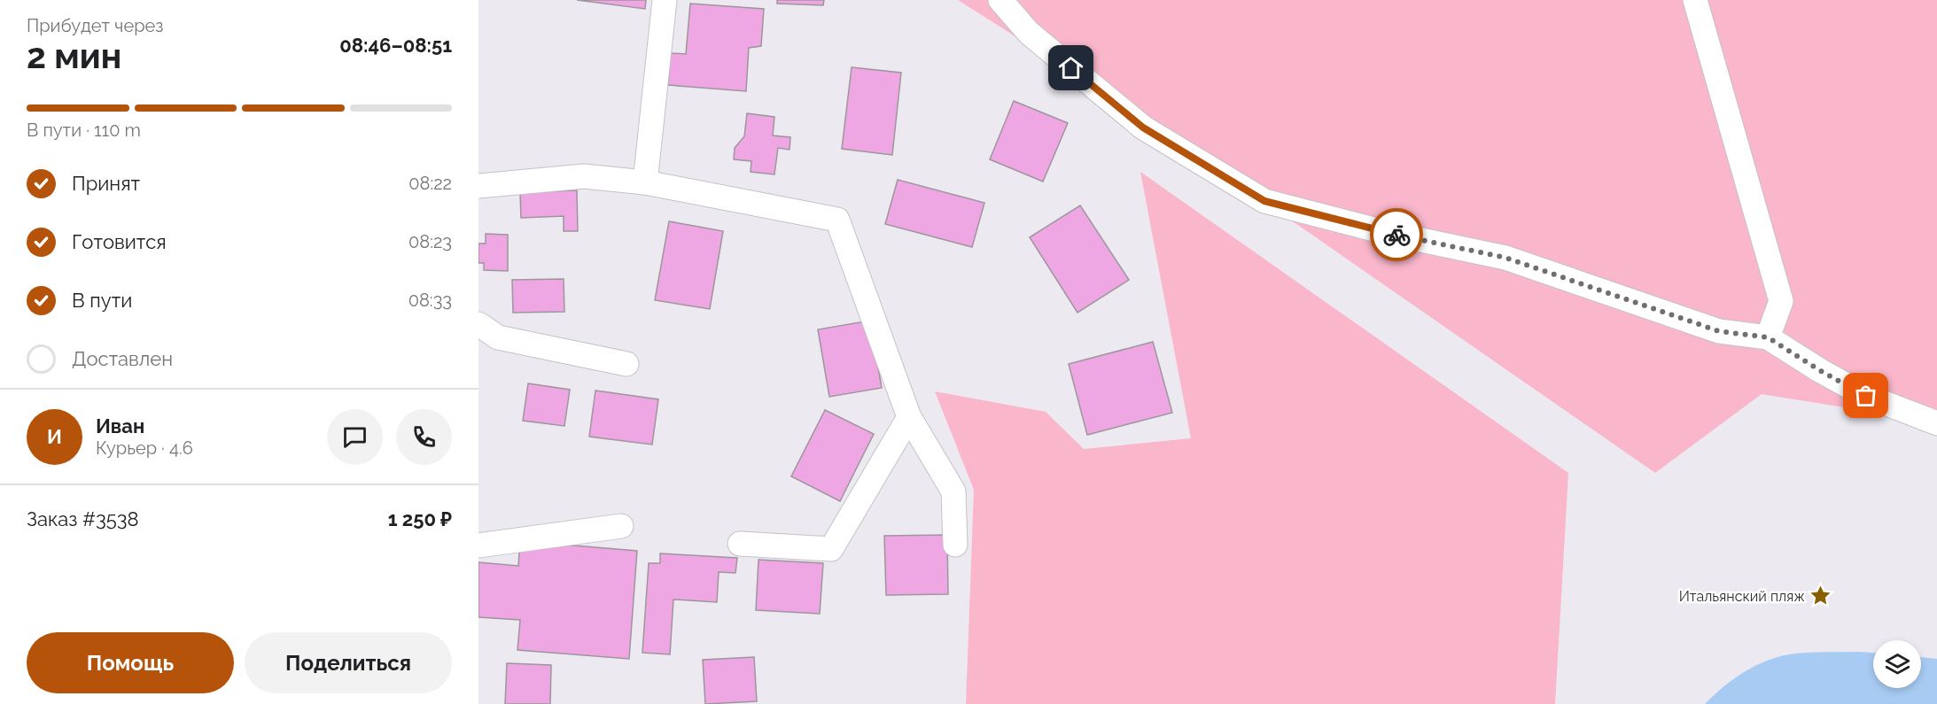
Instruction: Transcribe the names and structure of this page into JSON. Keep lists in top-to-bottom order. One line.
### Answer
{"places":{"place":["Итальянский пляж"]},"page":{"heading":["2 мин","Прибудет через","08:46–08:51"],"panel":["Иван","Курьер · 4.6","Заказ #3538","1 250 ₽"],"bar":"В пути · 110 m","list":[["Принят","08:22"],["Готовится","08:23"],["В пути","08:33"],"Доставлен"],"round":"И","buttons":["Помощь","Поделиться"]}}
